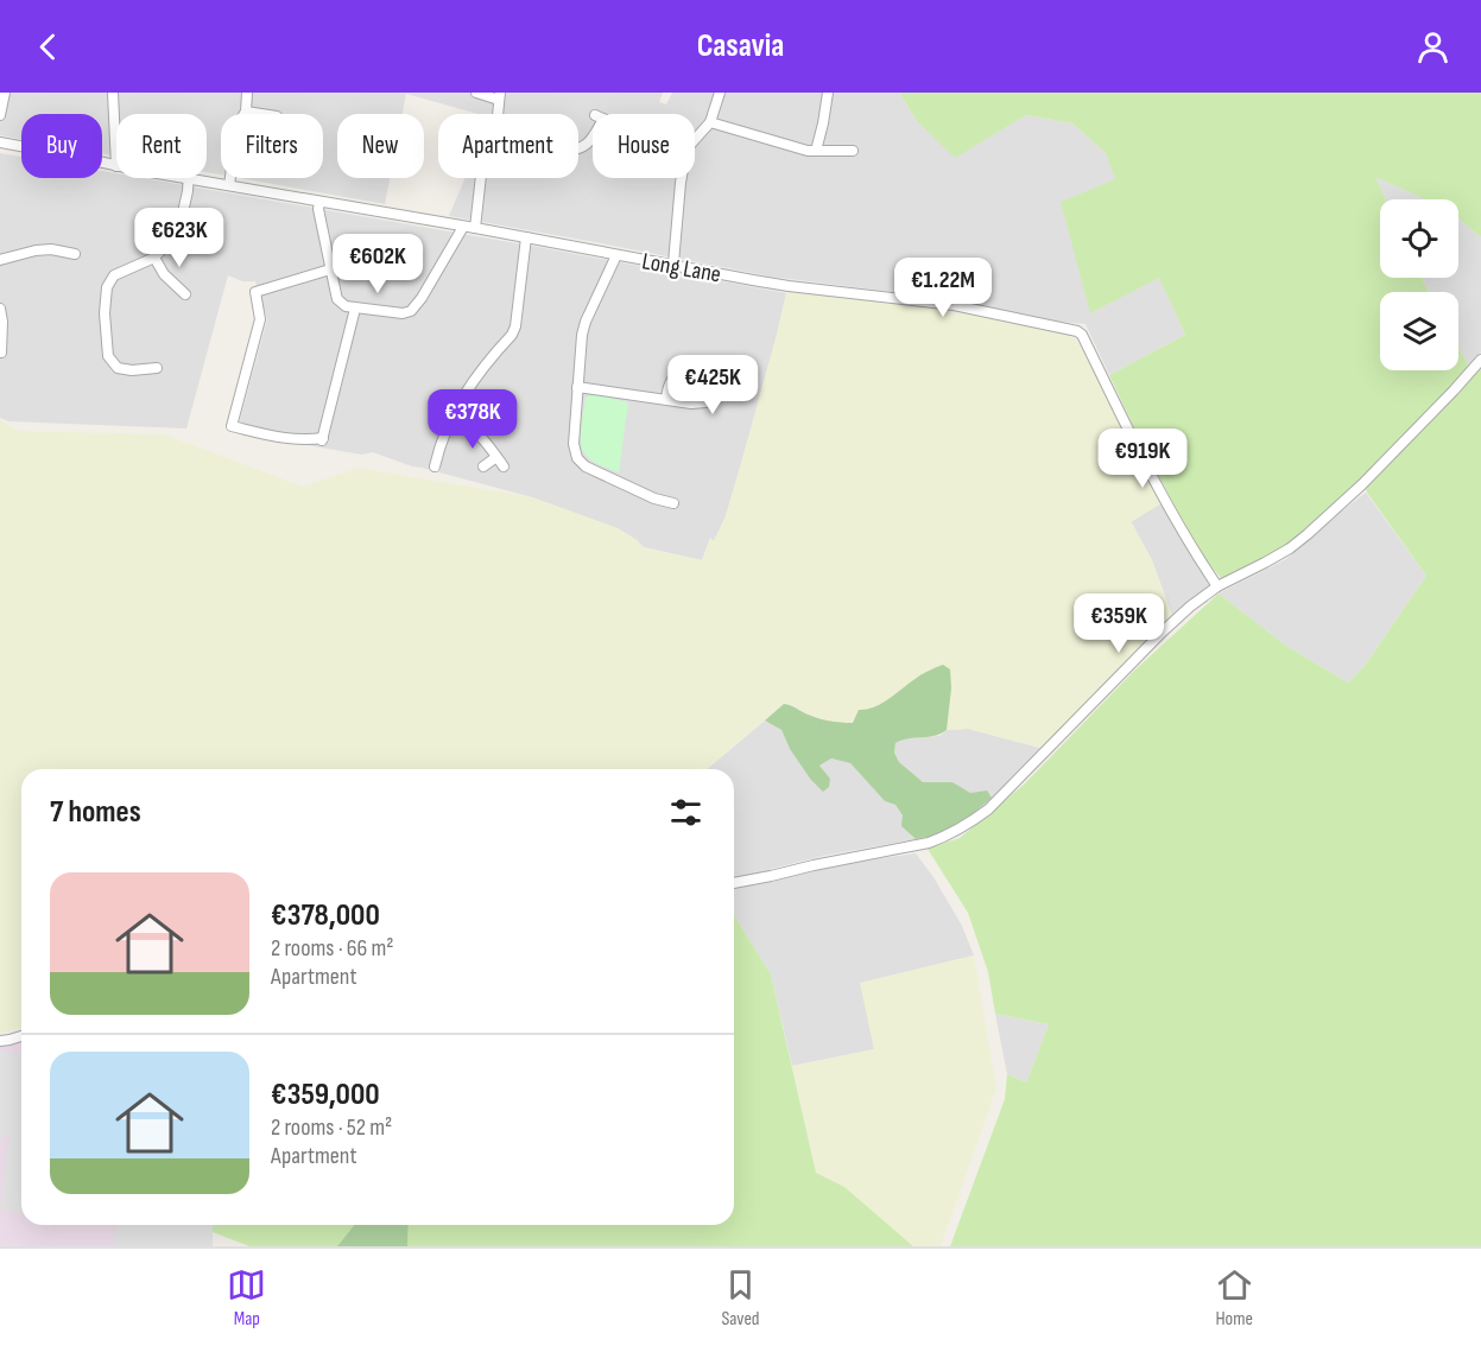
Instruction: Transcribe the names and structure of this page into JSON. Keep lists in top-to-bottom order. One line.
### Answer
{"streets":{"street":["Long Lane"]},"page":{"header":"Casavia","chip":["Buy","Rent","Filters","New","Apartment","House"],"price":["€623K","€602K","€1.22M","€425K","€378K","€919K","€359K"],"heading":"7 homes","list":[{"name":"€378,000","note":"2 rooms · 66 m² · Apartment"},{"name":"€359,000","note":"2 rooms · 52 m² · Apartment"}],"tabs":["Map","Saved","Home"]}}
